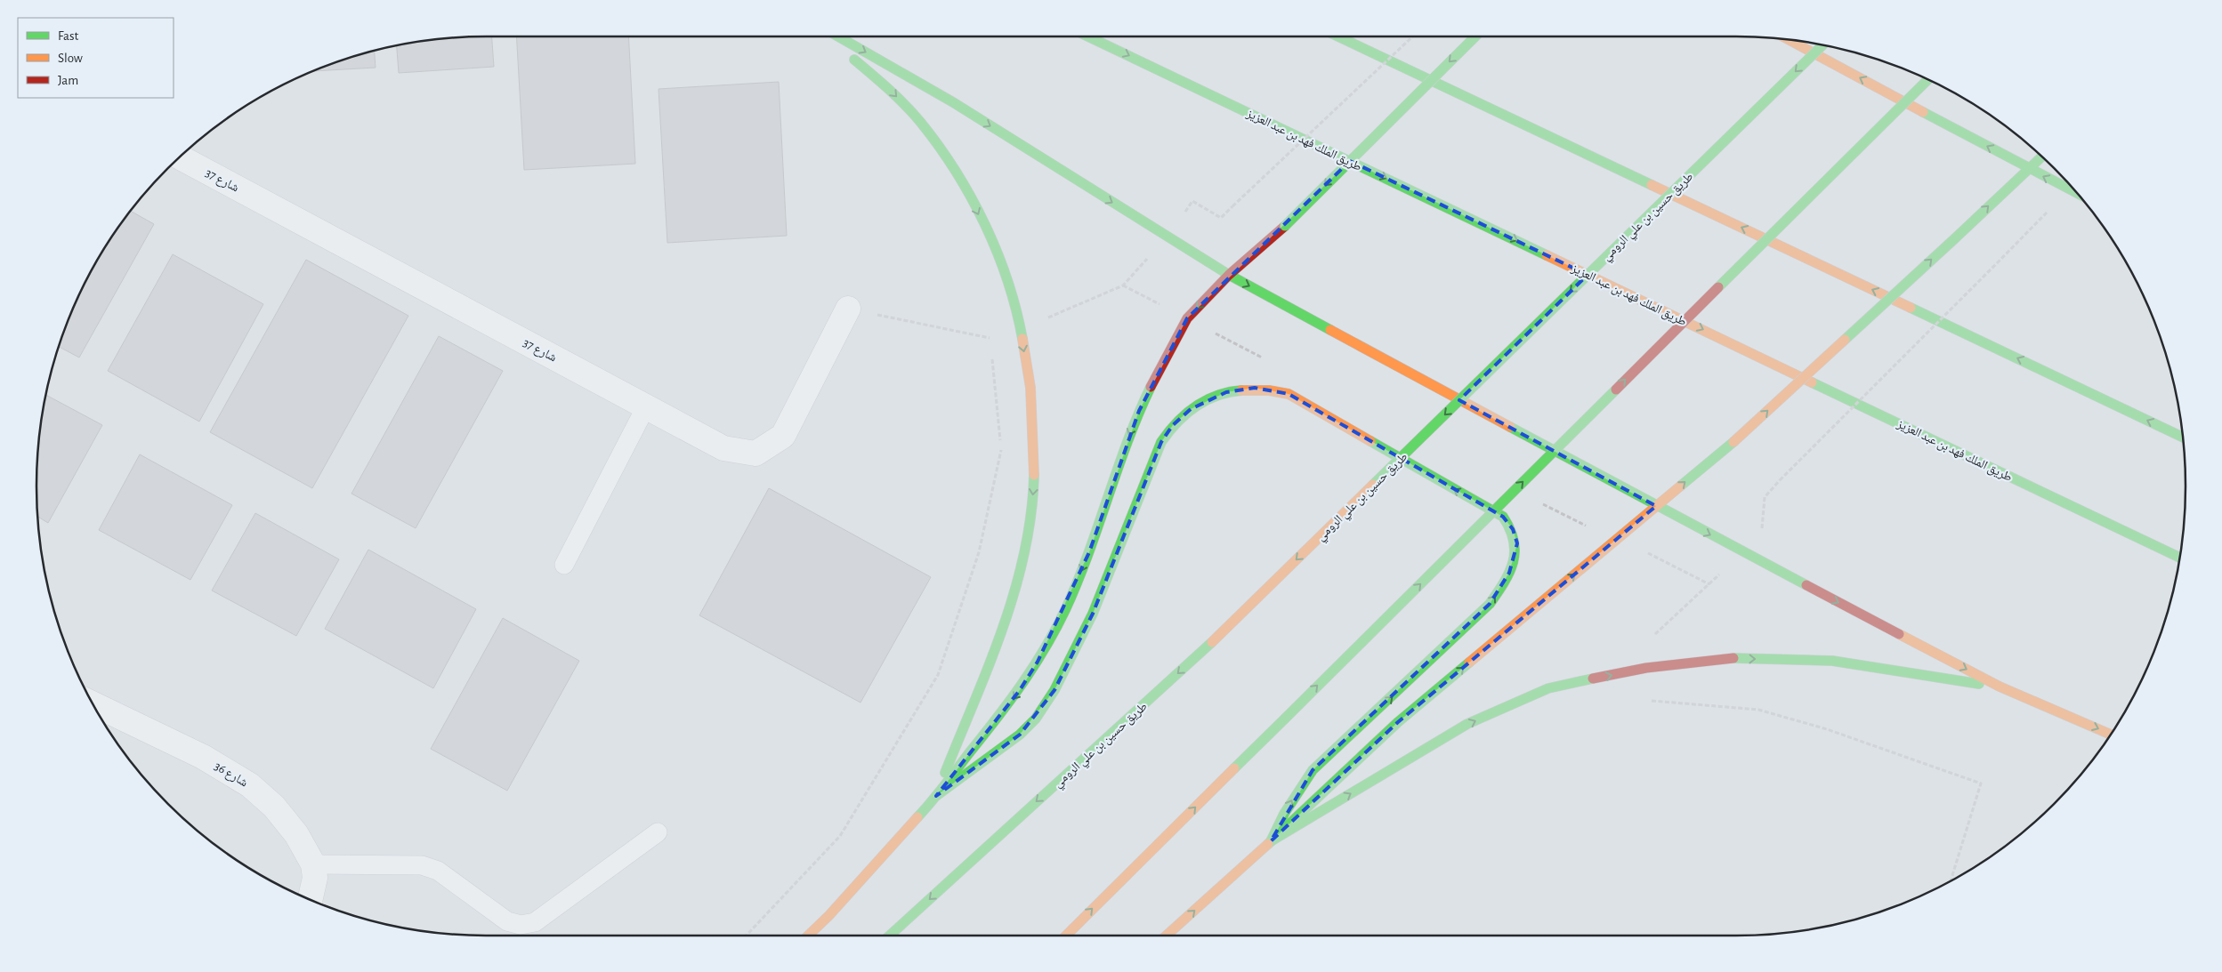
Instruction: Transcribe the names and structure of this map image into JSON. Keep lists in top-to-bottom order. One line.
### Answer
{"streets":{"highway":["طريق الملك فهد بن عبد العزيز","طريق حسين بن علي الرومي"],"street":["شارع 37","شارع 36"]},"one_way":["طريق الملك فهد بن عبد العزيز","طريق حسين بن علي الرومي"],"legend":["Fast","Slow","Jam"]}
